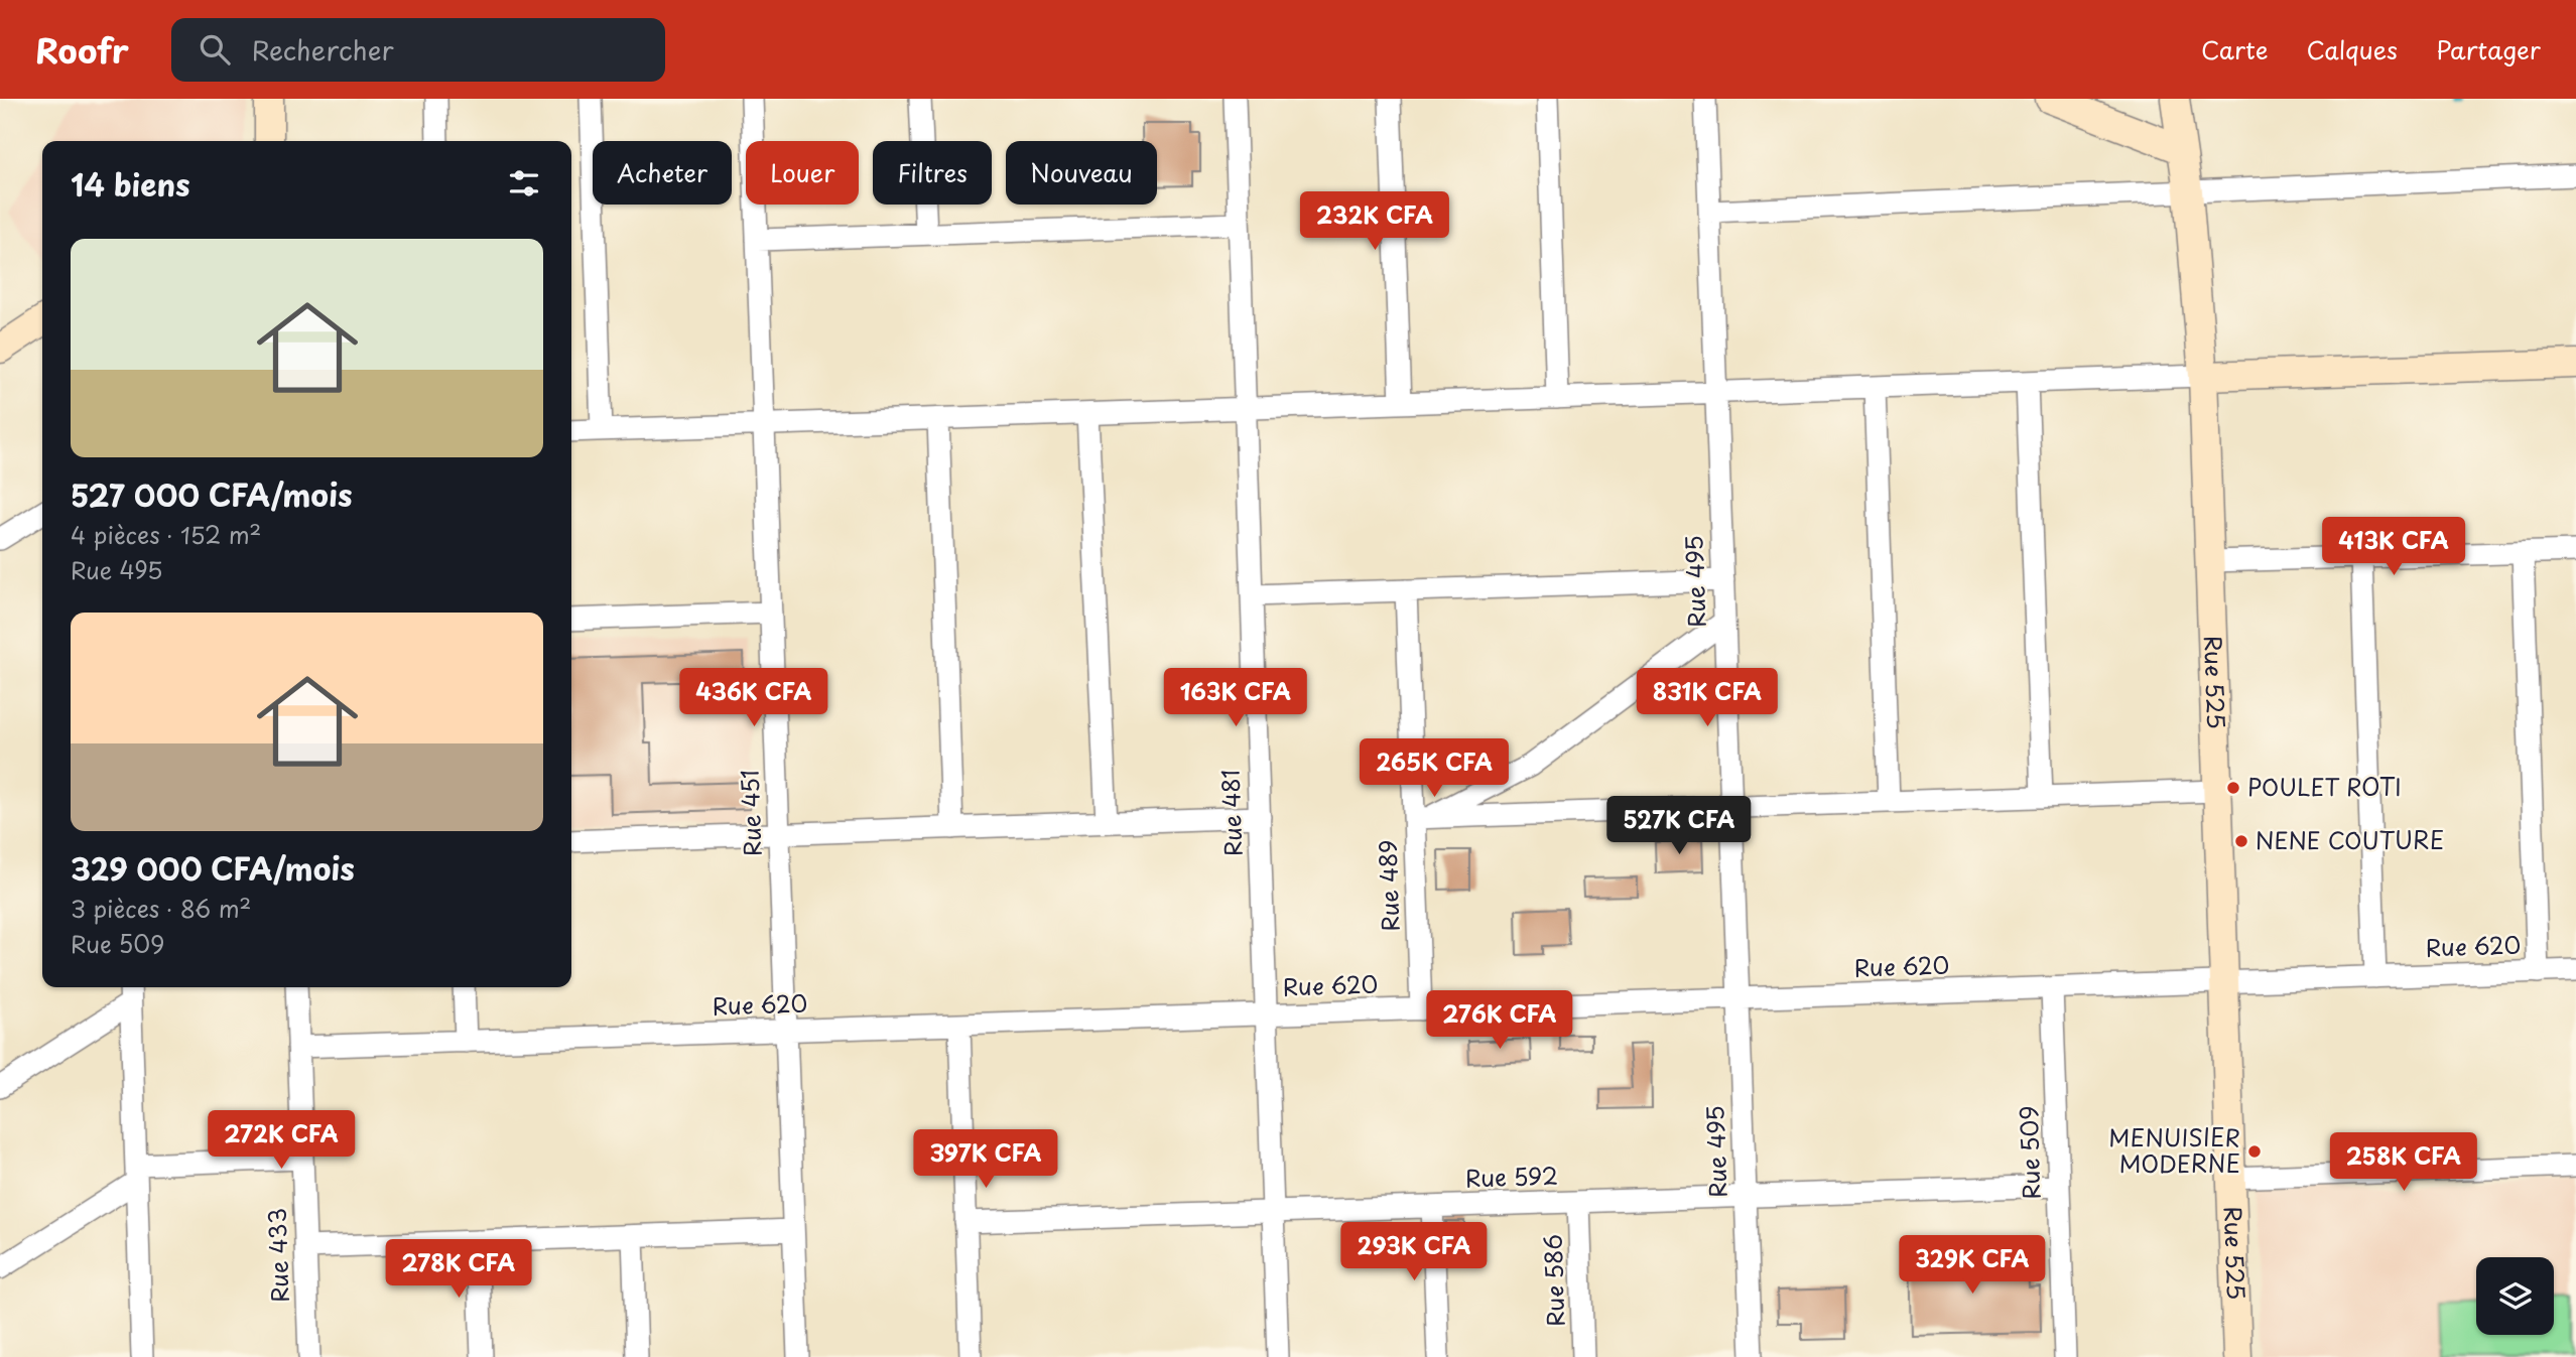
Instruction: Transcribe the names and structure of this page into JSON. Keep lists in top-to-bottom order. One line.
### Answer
{"streets":{"street":["Rue 495","Rue 525","Rue 451","Rue 481","Rue 489","Rue 620","Rue 509","Rue 592","Rue 433","Rue 586"]},"crossings":[["Rue 495","Rue 620"],["Rue 495","Rue 592"],["Rue 525","Rue 620"],["Rue 451","Rue 620"],["Rue 481","Rue 620"],["Rue 481","Rue 592"],["Rue 489","Rue 620"],["Rue 620","Rue 509"],["Rue 620","Rue 433"],["Rue 509","Rue 592"],["Rue 592","Rue 586"]],"places":["POULET ROTI","NENE COUTURE","MENUISIER MODERNE"],"page":{"header":"Roofr","search":"Rechercher","nav":["Carte","Calques","Partager"],"chip":["Acheter","Louer","Filtres","Nouveau"],"heading":"14 biens","price":["232K CFA","413K CFA","436K CFA","163K CFA","831K CFA","265K CFA","527K CFA","276K CFA","272K CFA","397K CFA","258K CFA","293K CFA","329K CFA","278K CFA"],"list":[{"name":"527 000 CFA/mois","note":"4 pièces · 152 m² · Rue 495"},{"name":"329 000 CFA/mois","note":"3 pièces · 86 m² · Rue 509"}]}}
